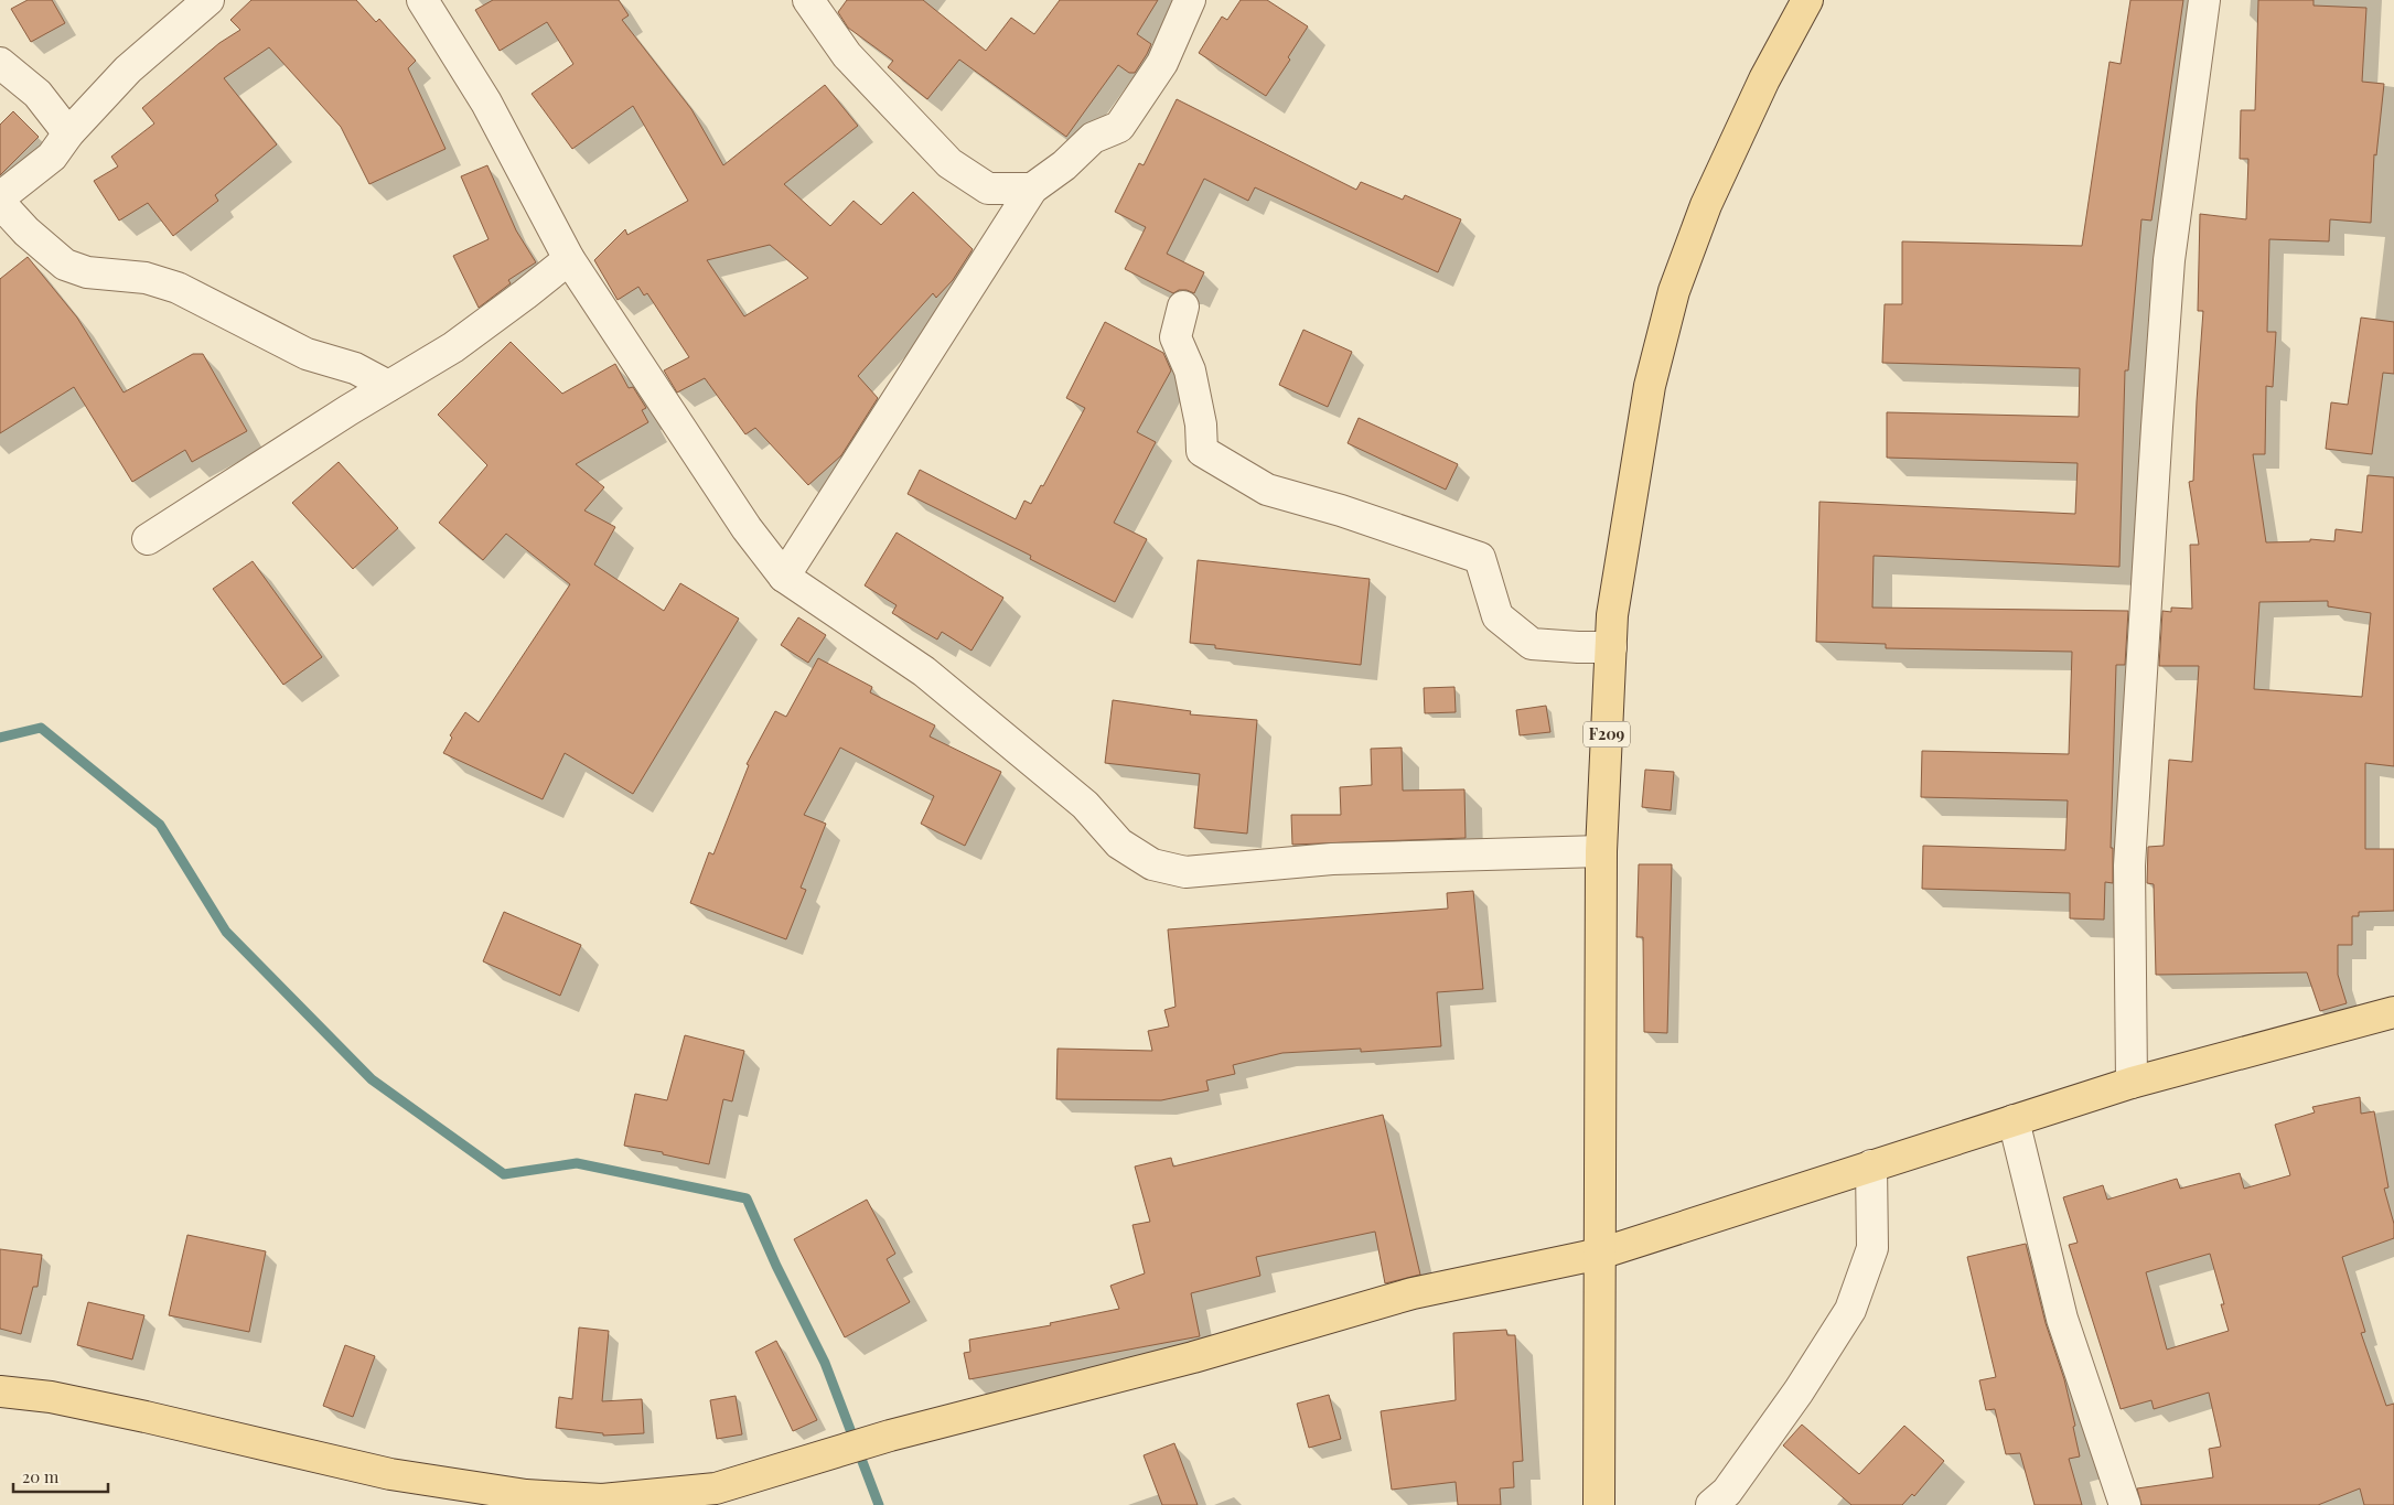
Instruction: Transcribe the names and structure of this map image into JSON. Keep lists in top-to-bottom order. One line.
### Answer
{"streets":{"main road":["F209"]},"scale_bar":"20 m"}
